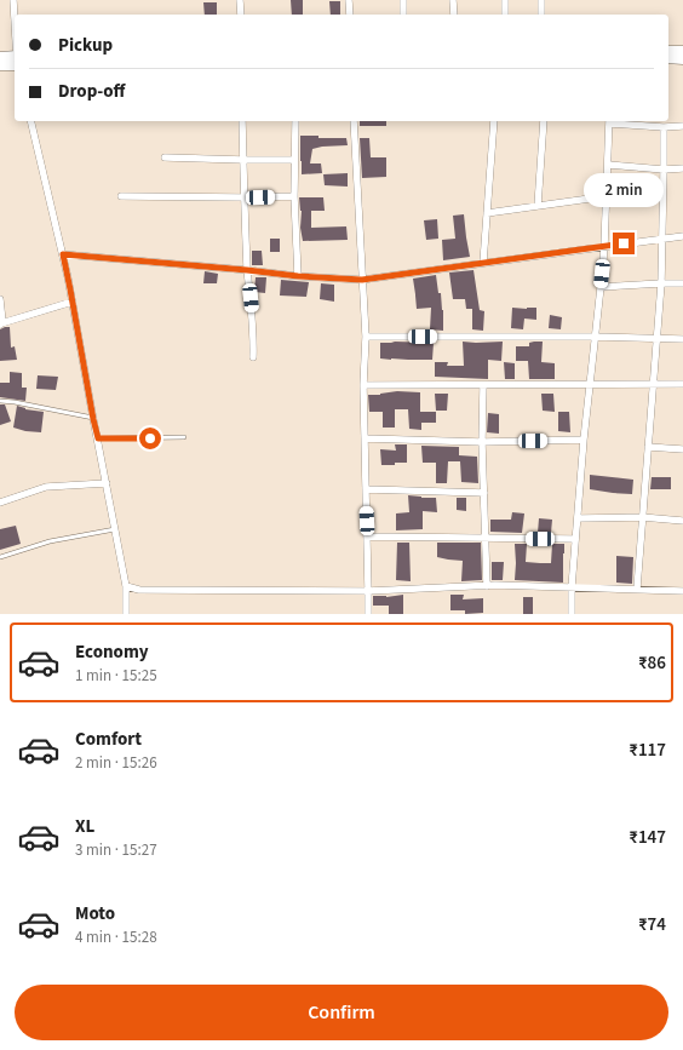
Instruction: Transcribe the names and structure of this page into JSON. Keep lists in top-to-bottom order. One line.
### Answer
{"page":{"banner":["Pickup","Drop-off"],"bubble":"2 min","list":[{"name":"Economy","note":"1 min · 15:25","value":"₹86"},{"name":"Comfort","note":"2 min · 15:26","value":"₹117"},{"name":"XL","note":"3 min · 15:27","value":"₹147"},{"name":"Moto","note":"4 min · 15:28","value":"₹74"}],"buttons":"Confirm"}}
